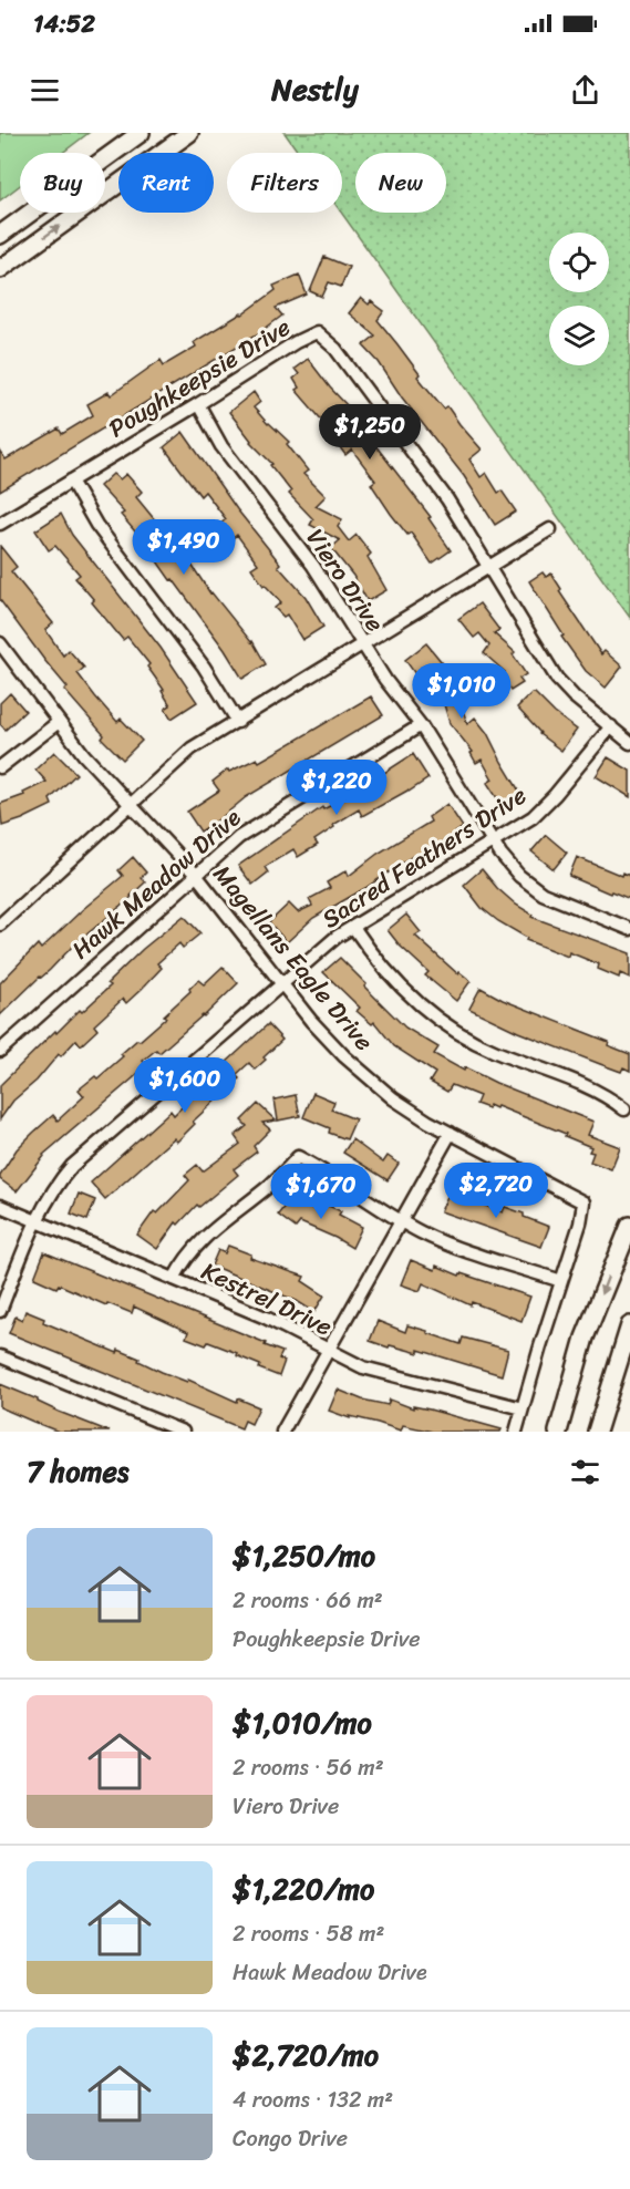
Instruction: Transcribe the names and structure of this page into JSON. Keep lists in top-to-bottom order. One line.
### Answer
{"streets":{"street":["Poughkeepsie Drive","Viero Drive","Sacred Feathers Drive","Hawk Meadow Drive","Magellans Eagle Drive","Kestrel Drive"]},"crossings":[["Poughkeepsie Drive","Viero Drive"],["Poughkeepsie Drive","Sacred Feathers Drive"],["Viero Drive","Sacred Feathers Drive"],["Viero Drive","Hawk Meadow Drive"],["Sacred Feathers Drive","Magellans Eagle Drive"],["Sacred Feathers Drive","Kestrel Drive"],["Hawk Meadow Drive","Magellans Eagle Drive"],["Magellans Eagle Drive","Kestrel Drive"]],"page":{"status":"14:52","header":"Nestly","chip":["Buy","Rent","Filters","New"],"price":["$1,250","$1,490","$1,010","$1,220","$1,600","$2,720","$1,670"],"heading":"7 homes","list":[{"name":"$1,250/mo","note":"2 rooms · 66 m² · Poughkeepsie Drive"},{"name":"$1,010/mo","note":"2 rooms · 56 m² · Viero Drive"},{"name":"$1,220/mo","note":"2 rooms · 58 m² · Hawk Meadow Drive"},{"name":"$2,720/mo","note":"4 rooms · 132 m² · Congo Drive"}]}}
